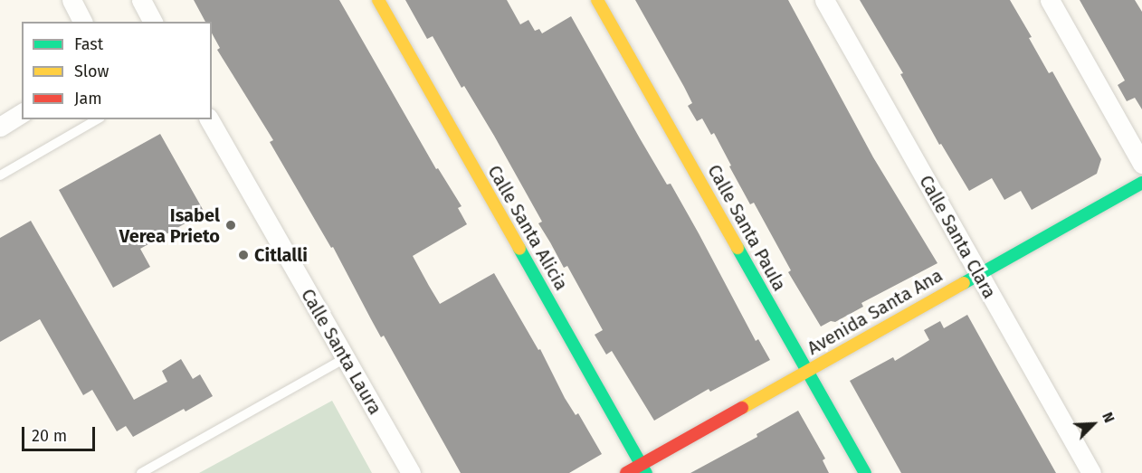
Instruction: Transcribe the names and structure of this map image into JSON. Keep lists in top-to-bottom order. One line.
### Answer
{"streets":{"street":["Calle Santa Alicia","Calle Santa Paula","Calle Santa Clara","Avenida Santa Ana","Calle Santa Laura"]},"crossings":[["Calle Santa Alicia","Avenida Santa Ana"],["Calle Santa Paula","Avenida Santa Ana"],["Calle Santa Clara","Avenida Santa Ana"]],"places":["Isabel Verea Prieto","Citlalli"],"legend":["Fast","Slow","Jam"],"scale_bar":"20 m","north":"top right"}
